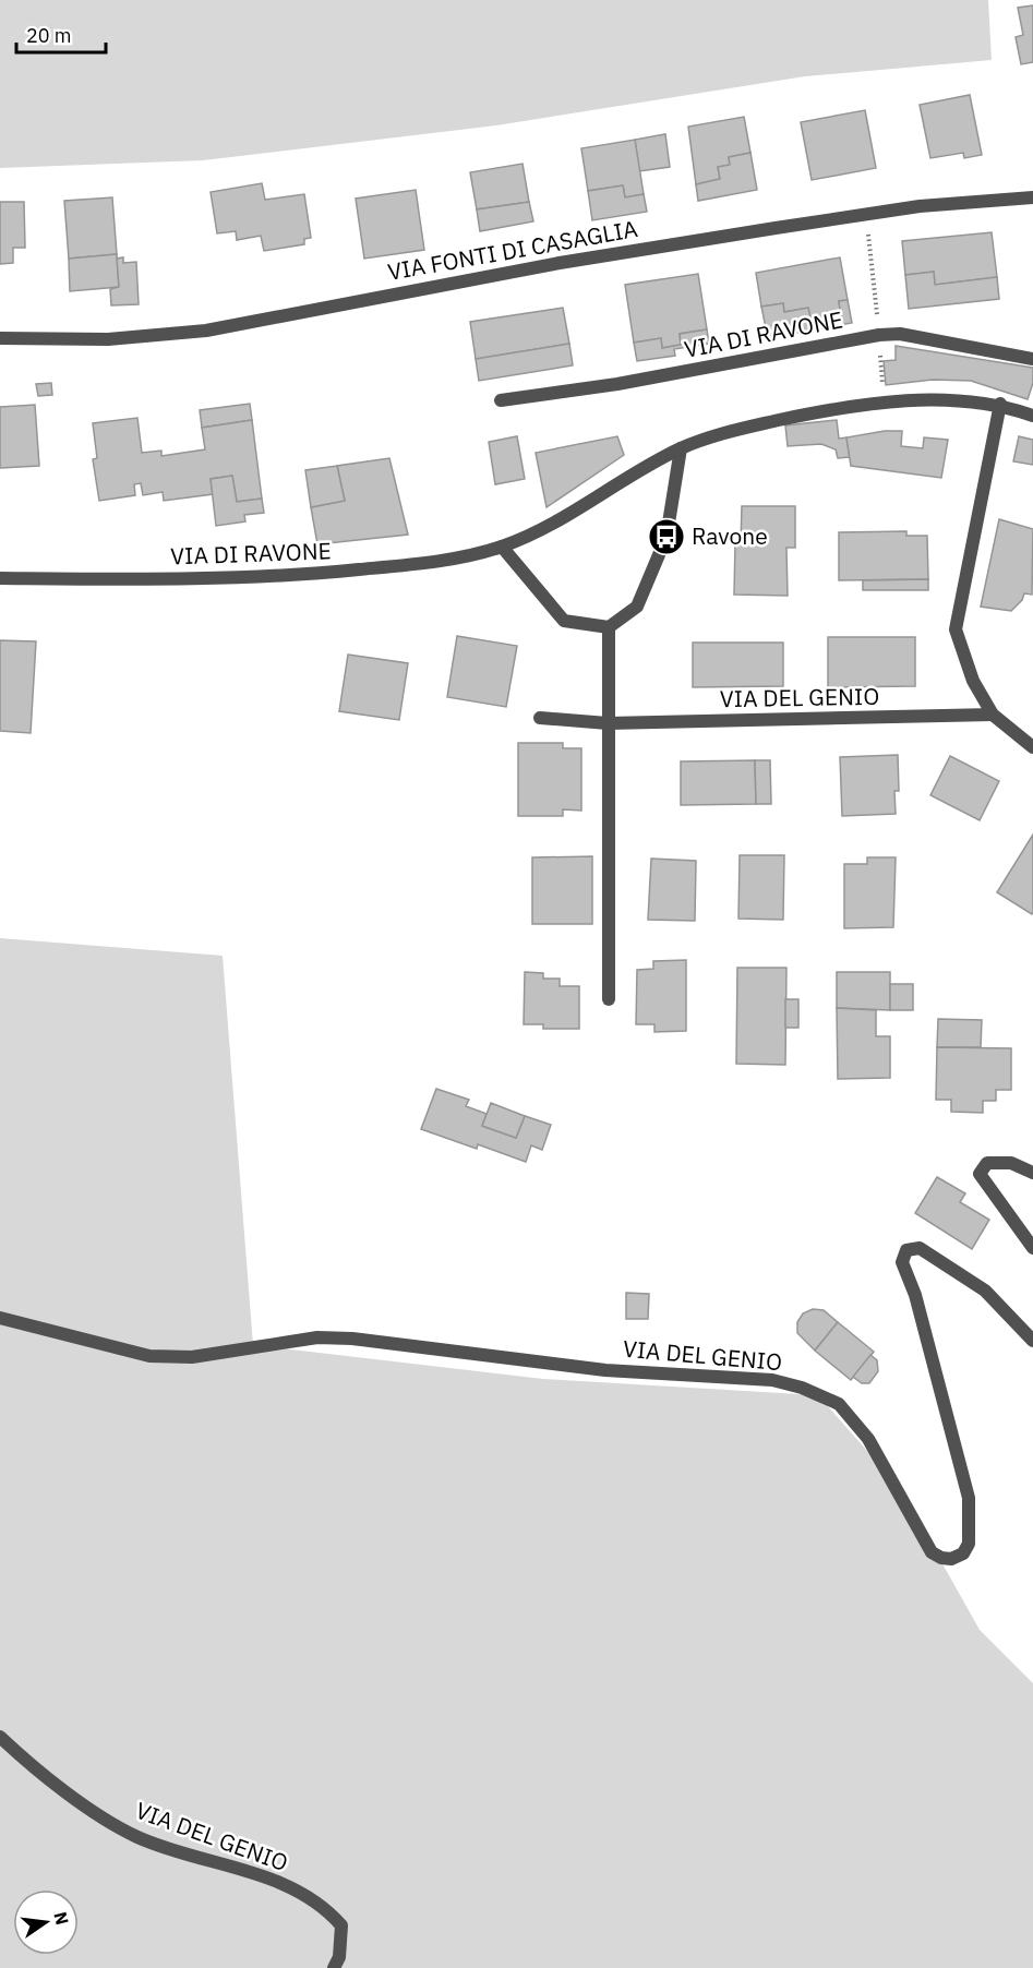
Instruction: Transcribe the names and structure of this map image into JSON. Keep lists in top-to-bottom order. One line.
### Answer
{"streets":{"street":["VIA FONTI DI CASAGLIA","VIA DI RAVONE","VIA DEL GENIO"]},"places":{"bus stop":["Ravone"]},"scale_bar":"20 m","north":"right"}
